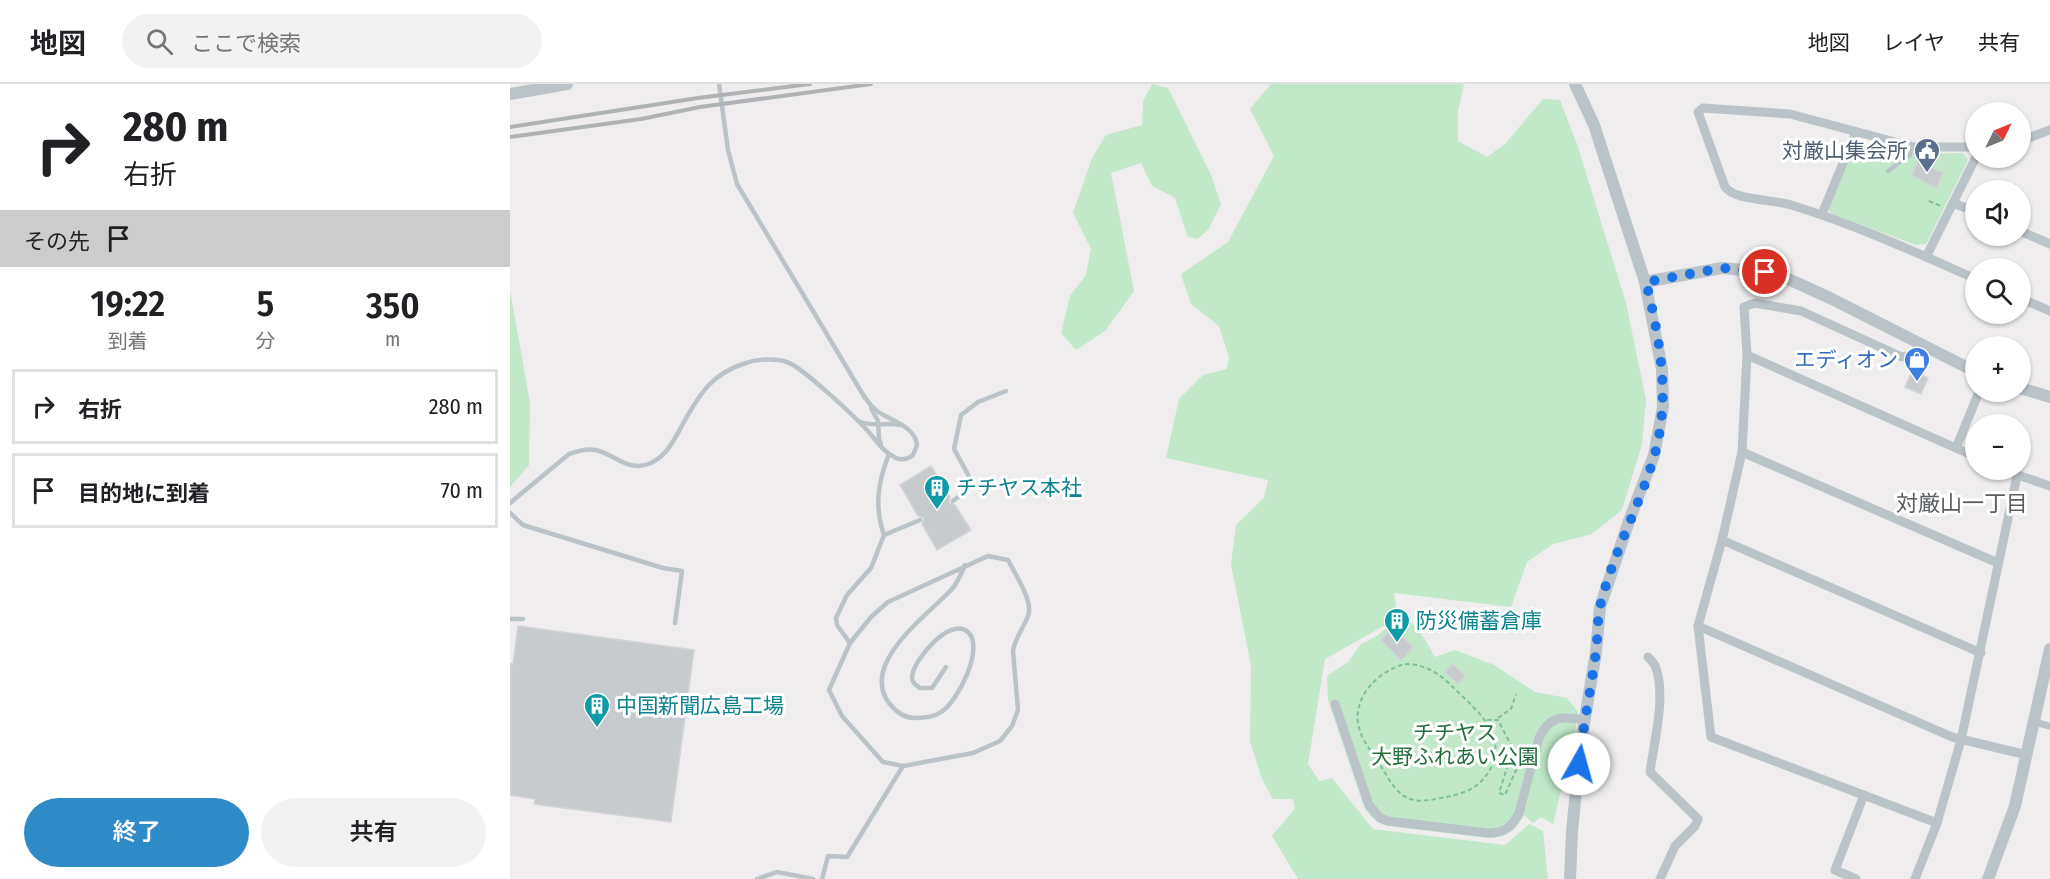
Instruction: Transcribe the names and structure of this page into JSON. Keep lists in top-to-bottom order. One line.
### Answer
{"districts":["対厳山一丁目"],"parks":["チチヤス 大野ふれあい公園"],"places":{"public building":["対厳山集会所"],"shop":["エディオン"],"building":["チチヤス本社","防災備蓄倉庫","中国新聞広島工場"]},"north":"top right","page":{"header":"地図","search":"ここで検索","nav":["地図","レイヤ","共有"],"turn":["280 m","右折"],"map_buttons":["+","−"],"then":"その先","eta":["19:22","到着","5","分","350","m"],"list":[{"name":"右折","value":"280 m"},{"name":"目的地に到着","value":"70 m"}],"buttons":["終了","共有"]}}
